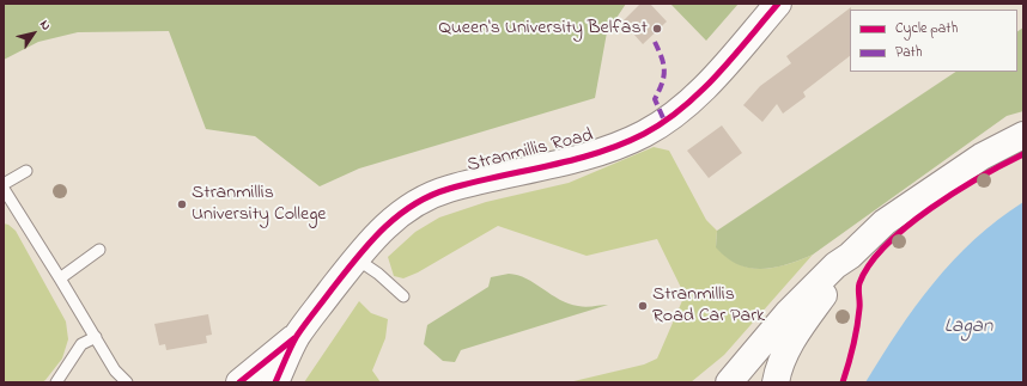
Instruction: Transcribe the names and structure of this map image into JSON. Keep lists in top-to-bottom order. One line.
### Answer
{"streets":{"street":["Stranmillis Road"]},"water":["Lagan"],"places":["Queen's University Belfast","Stranmillis University College","Stranmillis Road Car Park"],"legend":["Cycle path","Path"],"north":"top right"}
